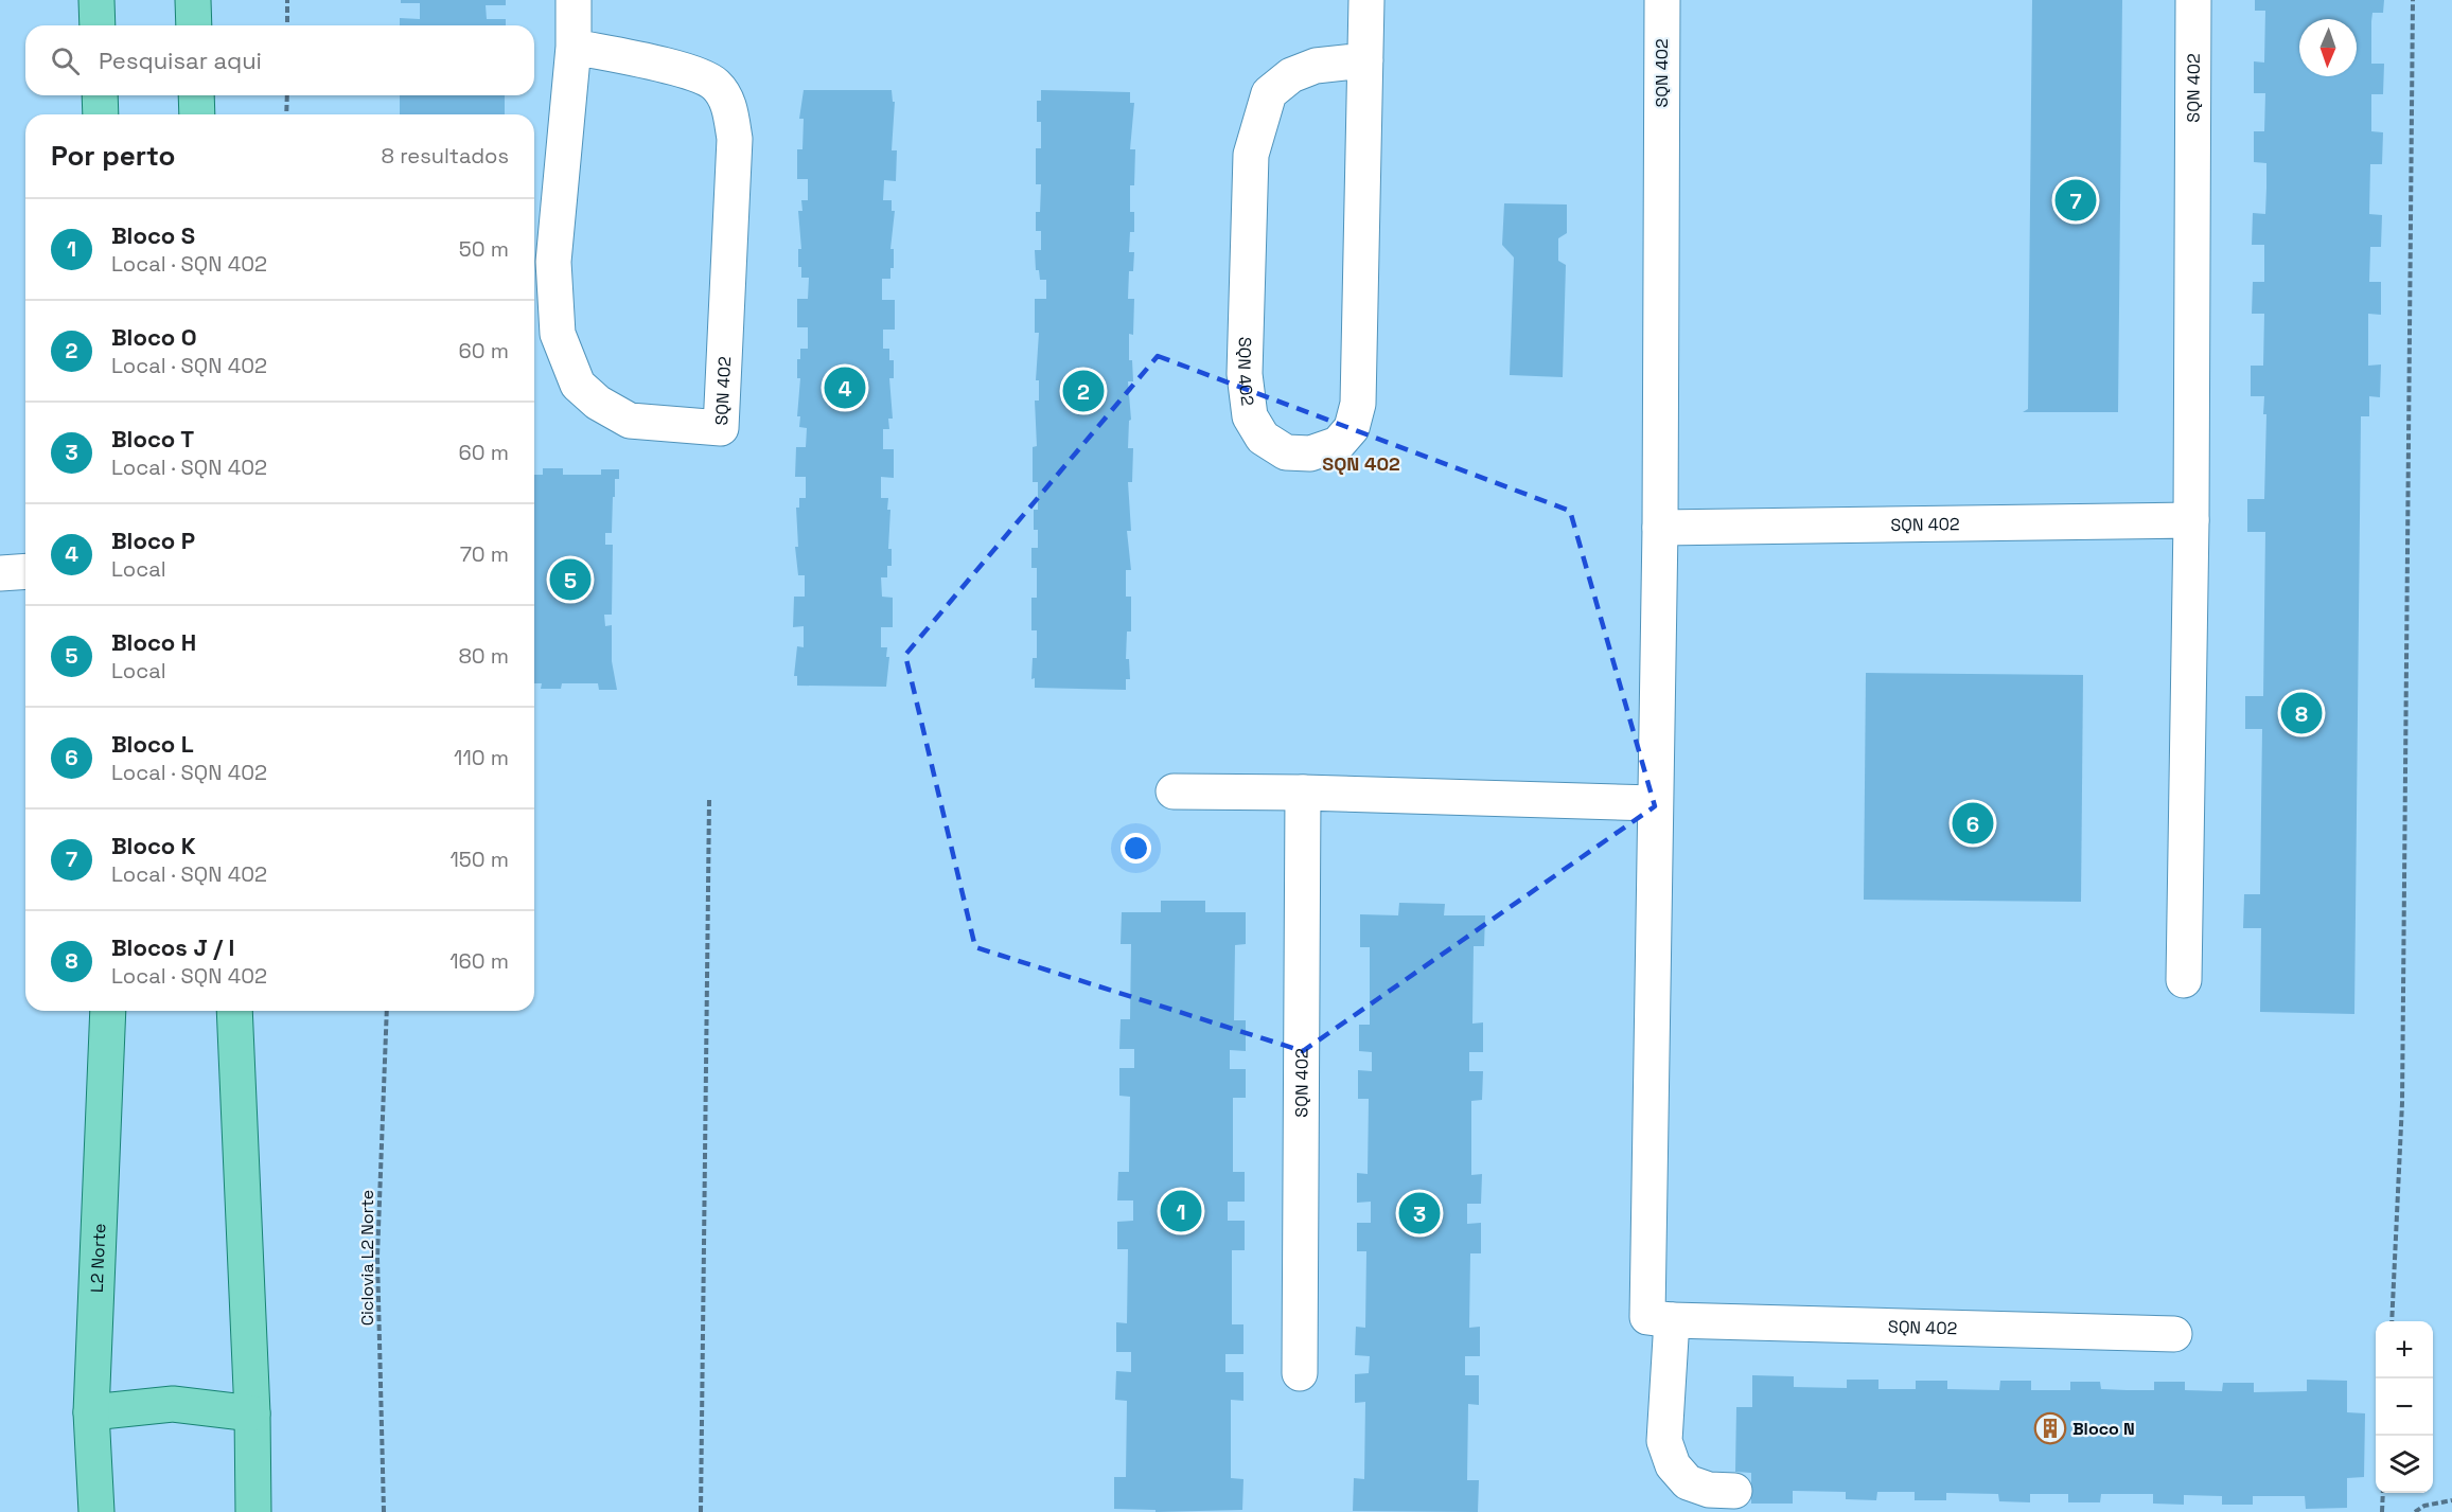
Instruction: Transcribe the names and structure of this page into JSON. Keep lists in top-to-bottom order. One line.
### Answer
{"streets":{"main road":["L2 Norte"],"street":["SQN 402"],"path":["Ciclovia L2 Norte"]},"districts":["SQN 402"],"places":{"building":["Bloco N"]},"north":"bottom","page":{"search":"Pesquisar aqui","heading":["Por perto","8 resultados"],"pins":["7","4","2","5","8","6","1","3"],"list":[{"mark":"1","name":"Bloco S","note":"Local · SQN 402","value":"50 m"},{"mark":"2","name":"Bloco O","note":"Local · SQN 402","value":"60 m"},{"mark":"3","name":"Bloco T","note":"Local · SQN 402","value":"60 m"},{"mark":"4","name":"Bloco P","note":"Local","value":"70 m"},{"mark":"5","name":"Bloco H","note":"Local","value":"80 m"},{"mark":"6","name":"Bloco L","note":"Local · SQN 402","value":"110 m"},{"mark":"7","name":"Bloco K","note":"Local · SQN 402","value":"150 m"},{"mark":"8","name":"Blocos J / I","note":"Local · SQN 402","value":"160 m"}],"map_buttons":["+","−"]}}
